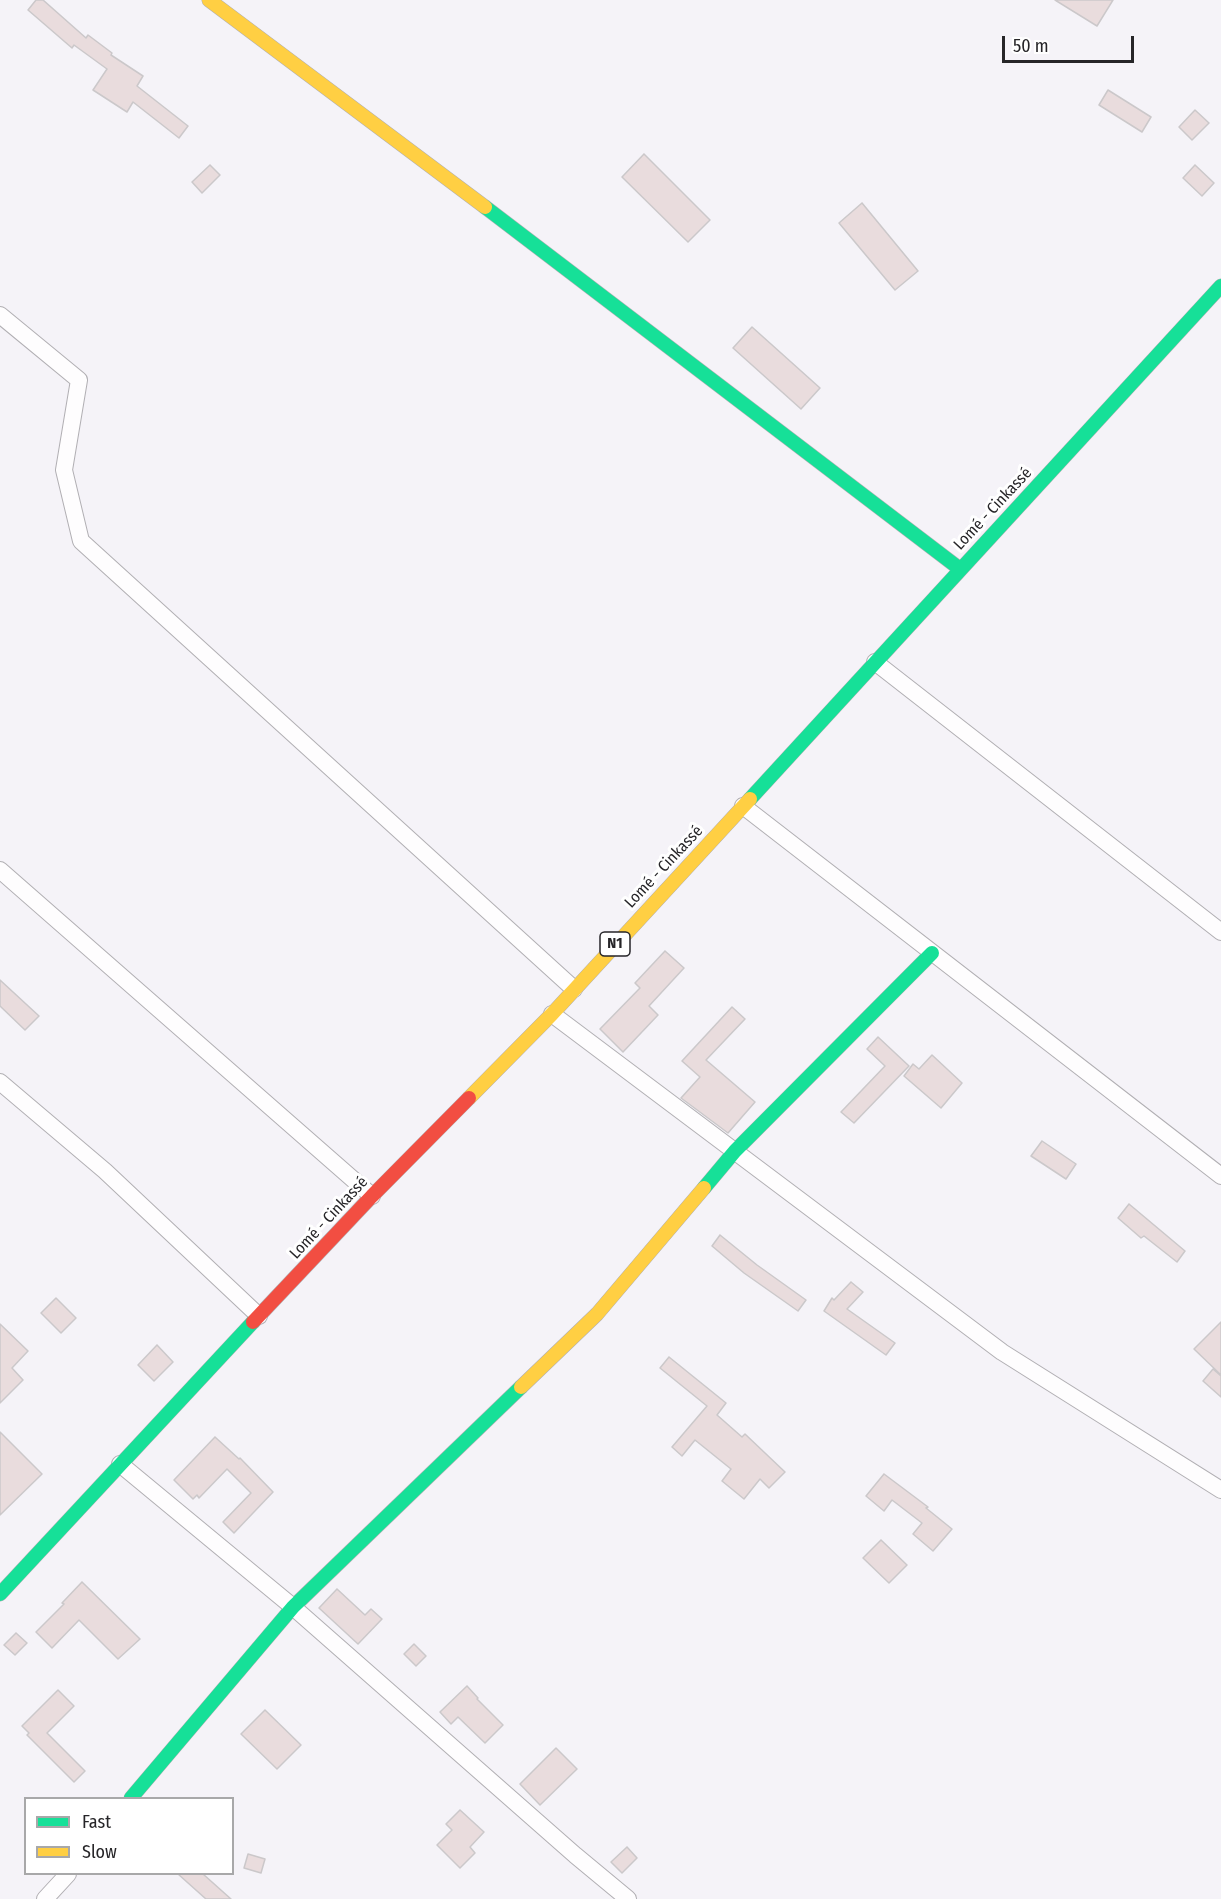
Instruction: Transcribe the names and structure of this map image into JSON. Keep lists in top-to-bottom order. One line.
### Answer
{"streets":{"main road":["Lomé - Cinkassé","N1"]},"legend":["Fast","Slow"],"scale_bar":"50 m"}
